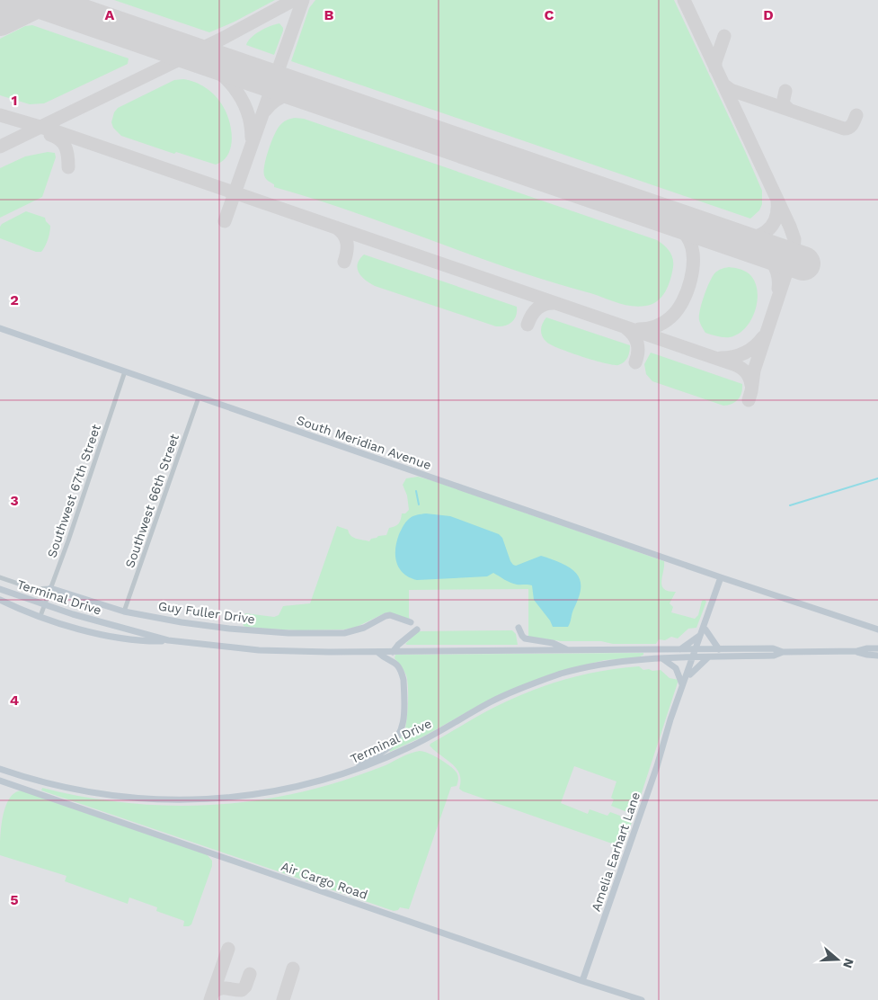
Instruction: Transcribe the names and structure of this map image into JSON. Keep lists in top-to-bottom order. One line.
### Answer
{"streets":{"street":["South Meridian Avenue","Southwest 67th Street","Southwest 66th Street","Terminal Drive","Guy Fuller Drive","Amelia Earhart Lane","Air Cargo Road"]},"crossings":[["South Meridian Avenue","Southwest 67th Street"],["South Meridian Avenue","Southwest 66th Street"],["South Meridian Avenue","Amelia Earhart Lane"],["Southwest 67th Street","Terminal Drive"],["Southwest 67th Street","Guy Fuller Drive"],["Southwest 66th Street","Guy Fuller Drive"],["Terminal Drive","Amelia Earhart Lane"],["Amelia Earhart Lane","Air Cargo Road"]],"north":"right","grid":{"columns":["A","B","C","D"],"rows":["1","2","3","4","5"]}}
